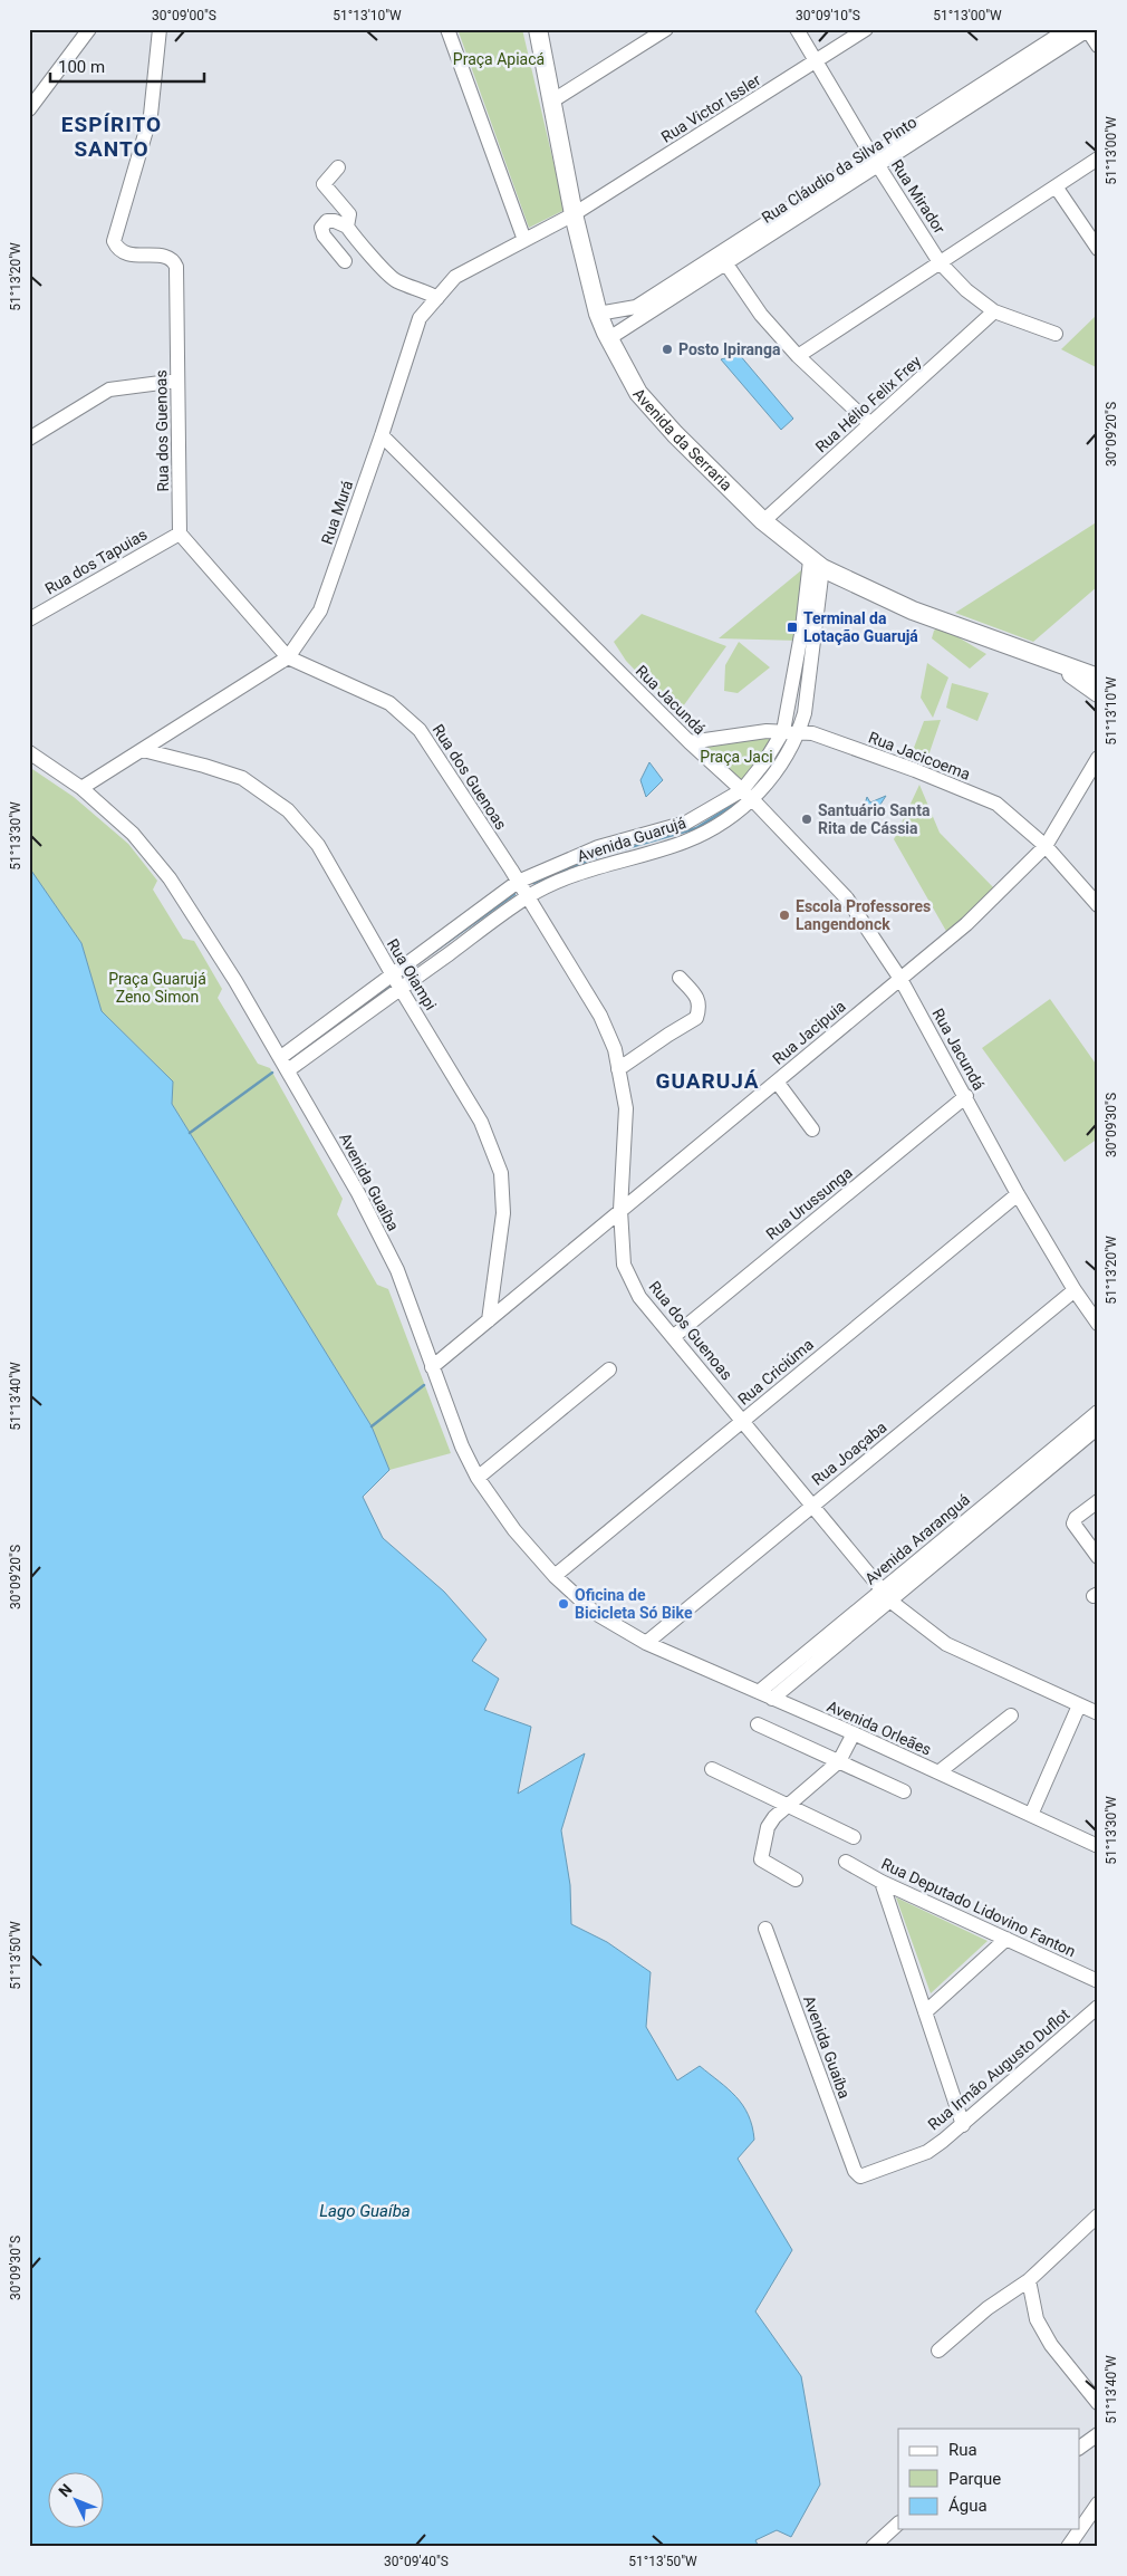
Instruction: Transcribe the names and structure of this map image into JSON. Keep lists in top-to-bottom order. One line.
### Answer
{"streets":{"main road":["Avenida da Serraria"],"street":["Rua Victor Issler","Rua Cláudio da Silva Pinto","Rua Mirador","Rua Hélio Felix Frey","Rua dos Guenoas","Rua Murá","Rua dos Tapuias","Rua Jacundá","Rua Jacicoema","Avenida Guarujá","Rua Oiampi","Rua Jacipuia","Avenida Guaíba","Rua Urussunga","Rua Criciúma","Rua Joaçaba","Avenida Araranguá","Avenida Orleães","Rua Deputado Lidovino Fanton","Rua Irmão Augusto Duflot"]},"crossings":[["Rua Victor Issler","Rua Mirador"],["Rua Victor Issler","Avenida da Serraria"],["Rua Victor Issler","Rua Murá"],["Rua Cláudio da Silva Pinto","Rua Mirador"],["Rua Cláudio da Silva Pinto","Avenida da Serraria"],["Rua Mirador","Rua Hélio Felix Frey"],["Rua Hélio Felix Frey","Avenida da Serraria"],["Rua dos Guenoas","Rua Murá"],["Rua dos Guenoas","Rua dos Tapuias"],["Rua dos Guenoas","Avenida Guarujá"],["Rua dos Guenoas","Rua Jacipuia"],["Rua dos Guenoas","Rua Urussunga"],["Rua dos Guenoas","Rua Criciúma"],["Rua dos Guenoas","Rua Joaçaba"],["Rua dos Guenoas","Avenida Araranguá"],["Avenida da Serraria","Rua Murá"],["Avenida da Serraria","Avenida Guarujá"],["Rua Murá","Rua Jacundá"],["Rua Murá","Rua Oiampi"],["Rua Murá","Avenida Guaíba"],["Rua Jacundá","Rua Jacicoema"],["Rua Jacundá","Avenida Guarujá"],["Rua Jacundá","Rua Jacipuia"],["Rua Jacundá","Rua Urussunga"],["Rua Jacundá","Rua Criciúma"],["Rua Jacundá","Rua Joaçaba"],["Rua Jacicoema","Avenida Guarujá"],["Rua Jacicoema","Rua Jacipuia"],["Avenida Guarujá","Rua Oiampi"],["Avenida Guarujá","Avenida Guaíba"],["Rua Oiampi","Rua Jacipuia"],["Rua Jacipuia","Avenida Guaíba"],["Avenida Guaíba","Rua Criciúma"],["Avenida Guaíba","Rua Joaçaba"],["Avenida Guaíba","Avenida Orleães"],["Avenida Guaíba","Rua Irmão Augusto Duflot"],["Rua Joaçaba","Avenida Orleães"],["Avenida Araranguá","Avenida Orleães"]],"districts":["ESPÍRITO SANTO","GUARUJÁ"],"water":["Lago Guaíba"],"parks":["Praça Apiacá","Praça Jaci","Praça Guarujá Zeno Simon"],"places":{"other":["Posto Ipiranga","Santuário Santa Rita de Cássia","Escola Professores Langendonck","Oficina de Bicicleta Só Bike"],"transit":["Terminal da Lotação Guarujá"]},"legend":["Rua","Parque","Água"],"scale_bar":"100 m","north":"top left","coordinates":["30°09'00\"S","51°13'10\"W","30°09'10\"S","51°13'00\"W","51°13'20\"W","30°09'20\"S","51°13'30\"W","30°09'30\"S","51°13'40\"W","51°13'50\"W","30°09'40\"S"]}
